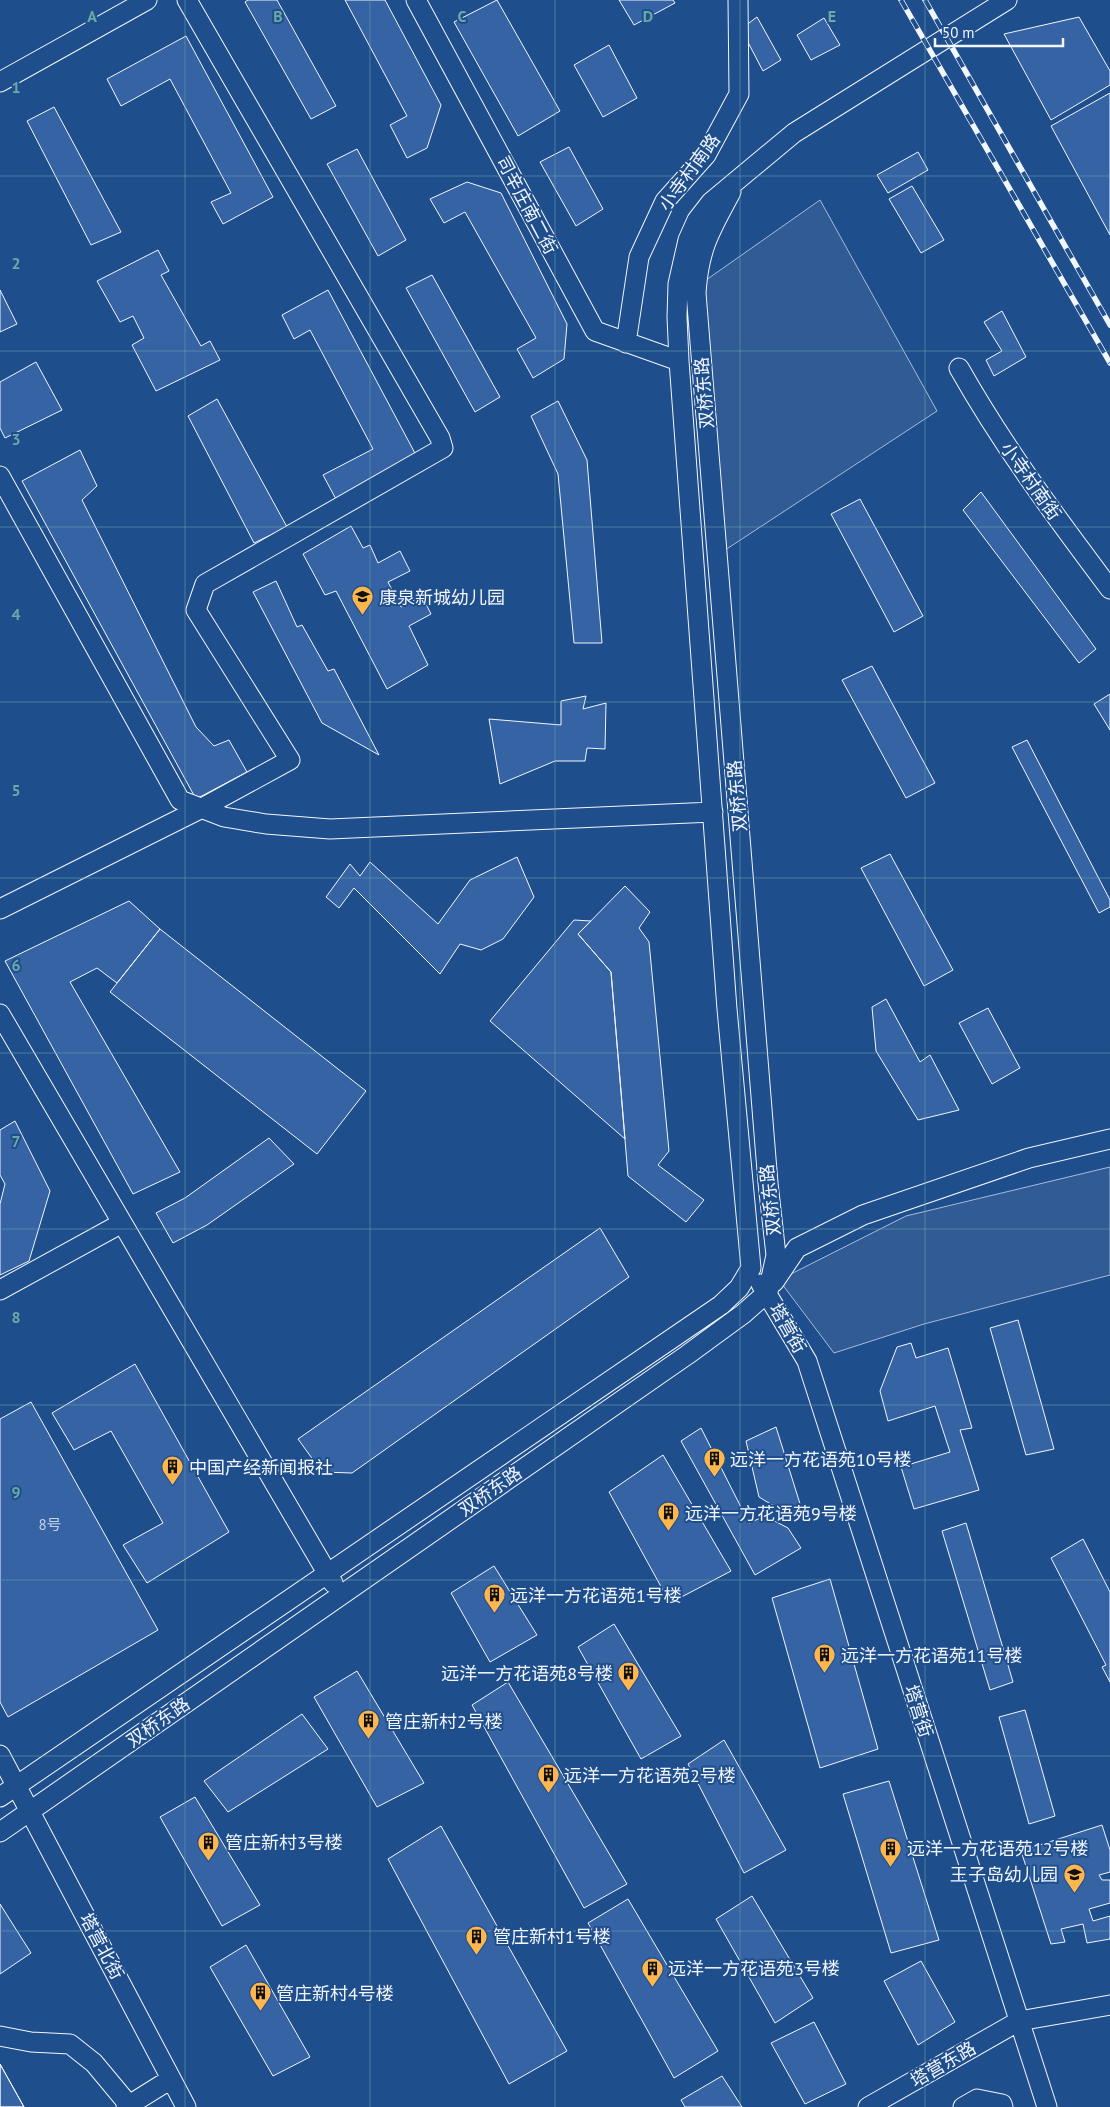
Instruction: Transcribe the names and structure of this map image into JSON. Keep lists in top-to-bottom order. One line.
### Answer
{"streets":{"street":["小寺村南路","司辛庄南二街","双桥东路","小寺村南街","塔营街","塔营北街","塔营东路"]},"crossings":[["小寺村南路","司辛庄南二街"],["司辛庄南二街","双桥东路"],["双桥东路","塔营街"],["双桥东路","塔营北街"],["塔营街","塔营东路"]],"places":{"school or university":["康泉新城幼儿园","王子岛幼儿园"],"building":["远洋一方花语苑10号楼","中国产经新闻报社","远洋一方花语苑9号楼","远洋一方花语苑1号楼","远洋一方花语苑11号楼","远洋一方花语苑8号楼","管庄新村2号楼","远洋一方花语苑2号楼","管庄新村3号楼","远洋一方花语苑12号楼","管庄新村1号楼","远洋一方花语苑3号楼","管庄新村4号楼"]},"house_numbers":["8号"],"scale_bar":"50 m","grid":{"columns":["A","B","C","D","E"],"rows":["1","2","3","4","5","6","7","8","9"]}}
